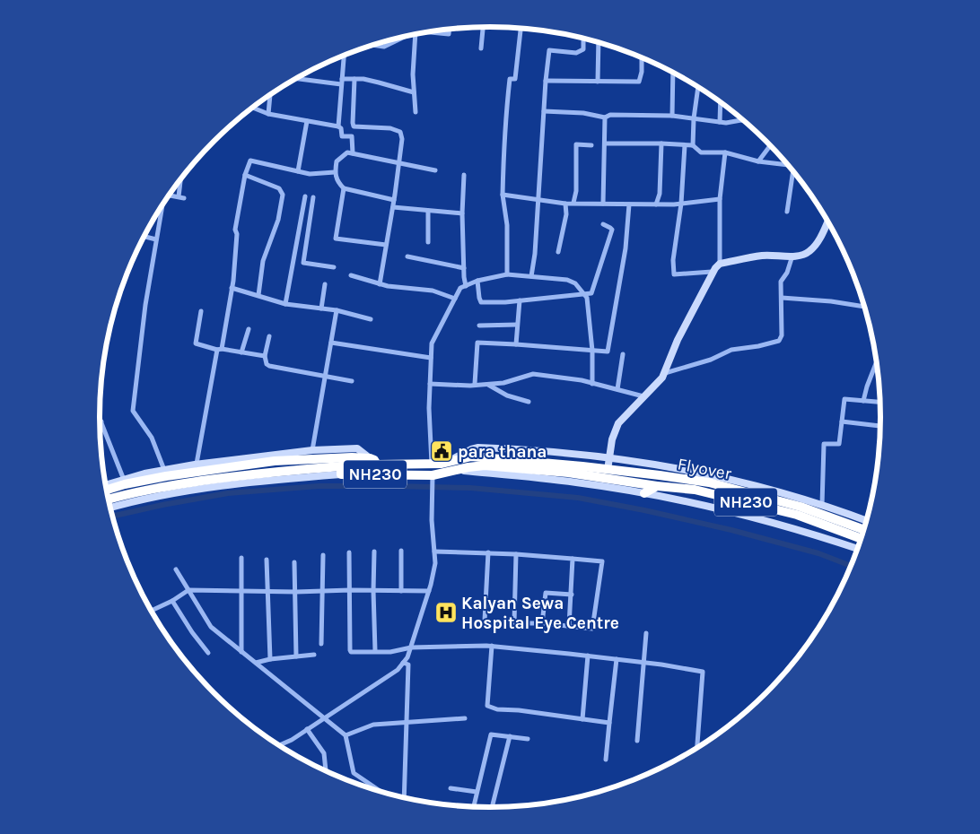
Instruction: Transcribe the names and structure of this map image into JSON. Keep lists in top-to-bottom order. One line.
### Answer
{"streets":{"highway":["Flyover","NH230"]},"crossings":[["Flyover","NH230"]],"places":{"public building":["para thana"],"hospital":["Kalyan Sewa Hospital Eye Centre"]}}
